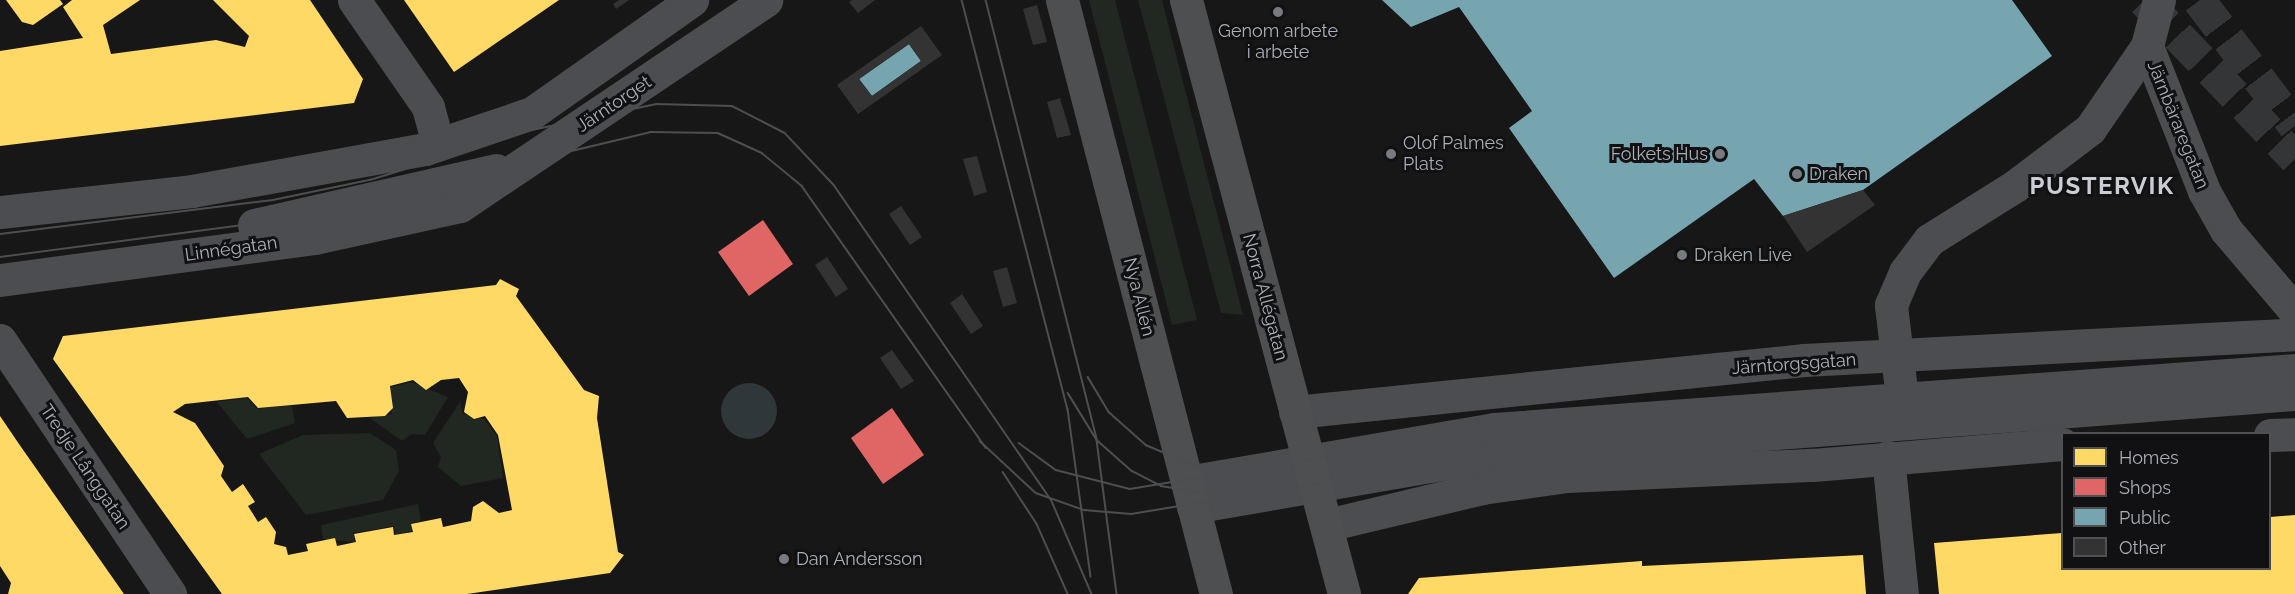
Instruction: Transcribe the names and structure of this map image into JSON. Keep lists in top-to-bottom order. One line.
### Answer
{"streets":{"main road":["Nya Allén","Norra Allégatan"],"street":["Järntorget","Järnbäraregatan","Linnégatan","Järntorgsgatan","Tredje Långgatan"]},"crossings":[["Järntorget","Linnégatan"],["Järnbäraregatan","Järntorgsgatan"],["Norra Allégatan","Järntorgsgatan"]],"districts":["PUSTERVIK"],"places":["Genom arbete i arbete","Olof Palmes Plats","Folkets Hus","Draken","Draken Live","Dan Andersson"],"legend":["Homes","Shops","Public","Other"]}
